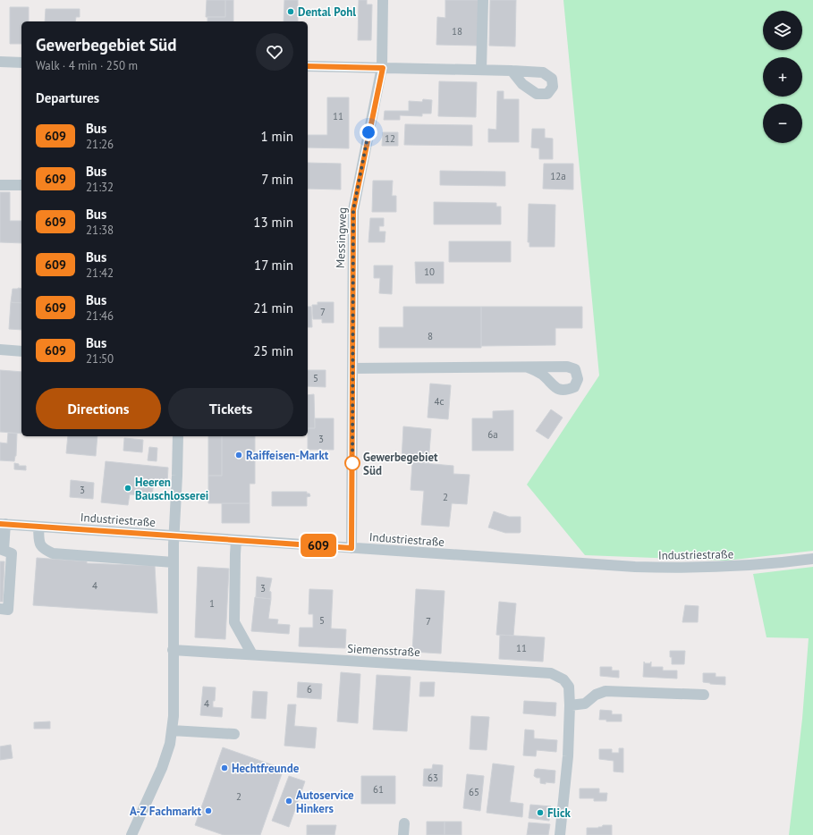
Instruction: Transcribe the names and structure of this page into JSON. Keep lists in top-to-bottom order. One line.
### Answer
{"streets":{"street":["Messingweg","Industriestraße","Siemensstraße"]},"crossings":[["Messingweg","Industriestraße"]],"places":["Dental Pohl","Raiffeisen-Markt","Gewerbegebiet Süd","Heeren Bauschlosserei","Hechtfreunde","Autoservice Hinkers","A-Z Fachmarkt","Flick"],"lines":["bus line 609"],"house_numbers":["18","11","12","12a","10","7","8","5","4c","6a","3","3","2","4","3","1","5","7","11","6","4","63","61","65","2"],"page":{"on_map":"609","map_buttons":["+","−"],"heading":[["Gewerbegebiet Süd","Walk · 4 min · 250 m"],"Departures"],"list":[{"mark":"609","name":"Bus","note":"21:26","value":"1 min"},{"mark":"609","name":"Bus","note":"21:32","value":"7 min"},{"mark":"609","name":"Bus","note":"21:38","value":"13 min"},{"mark":"609","name":"Bus","note":"21:42","value":"17 min"},{"mark":"609","name":"Bus","note":"21:46","value":"21 min"},{"mark":"609","name":"Bus","note":"21:50","value":"25 min"}],"buttons":["Directions","Tickets"]}}
